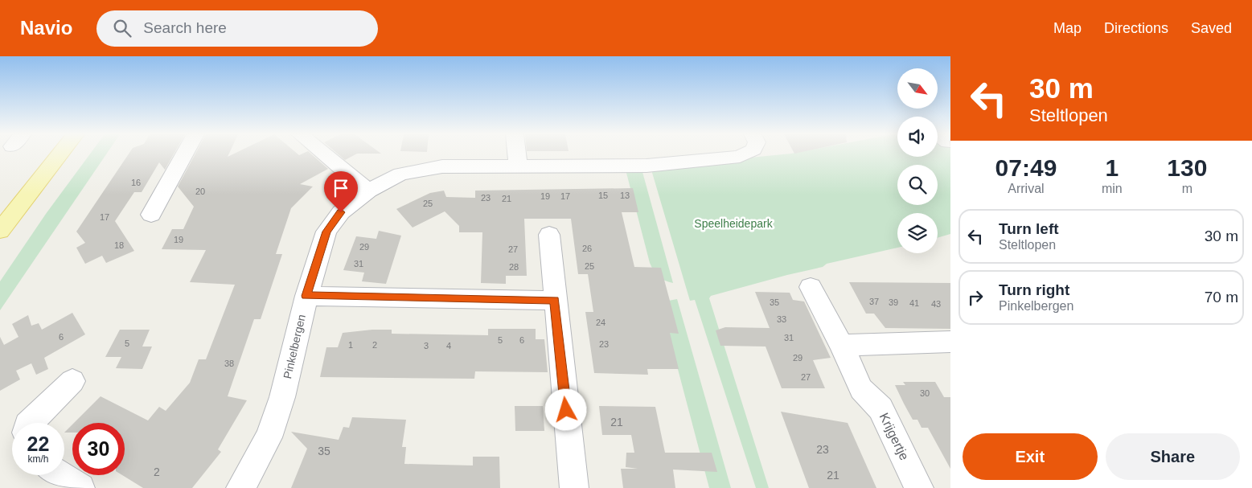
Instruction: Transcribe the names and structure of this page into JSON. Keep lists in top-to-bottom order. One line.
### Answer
{"streets":{"street":["Pinkelbergen","Krijgertje"]},"parks":["Speelheidepark"],"house_numbers":["16","20","15","13","19","17","23","21","25","17","19","18","29","26","27","31","25","28","37","35","39","41","43","33","24","6","31","5","6","5","23","1","2","3","4","29","38","27","30","21","23","35","2","21"],"north":"bottom right","page":{"header":"Navio","search":"Search here","nav":["Map","Directions","Saved"],"turn":["30 m","Steltlopen"],"eta":["07:49","Arrival","1","min","130","m"],"list":[{"name":"Turn left","note":"Steltlopen","value":"30 m"},{"name":"Turn right","note":"Pinkelbergen","value":"70 m"}],"speed":"22 km/h","limit":"30","buttons":["Exit","Share"]}}
